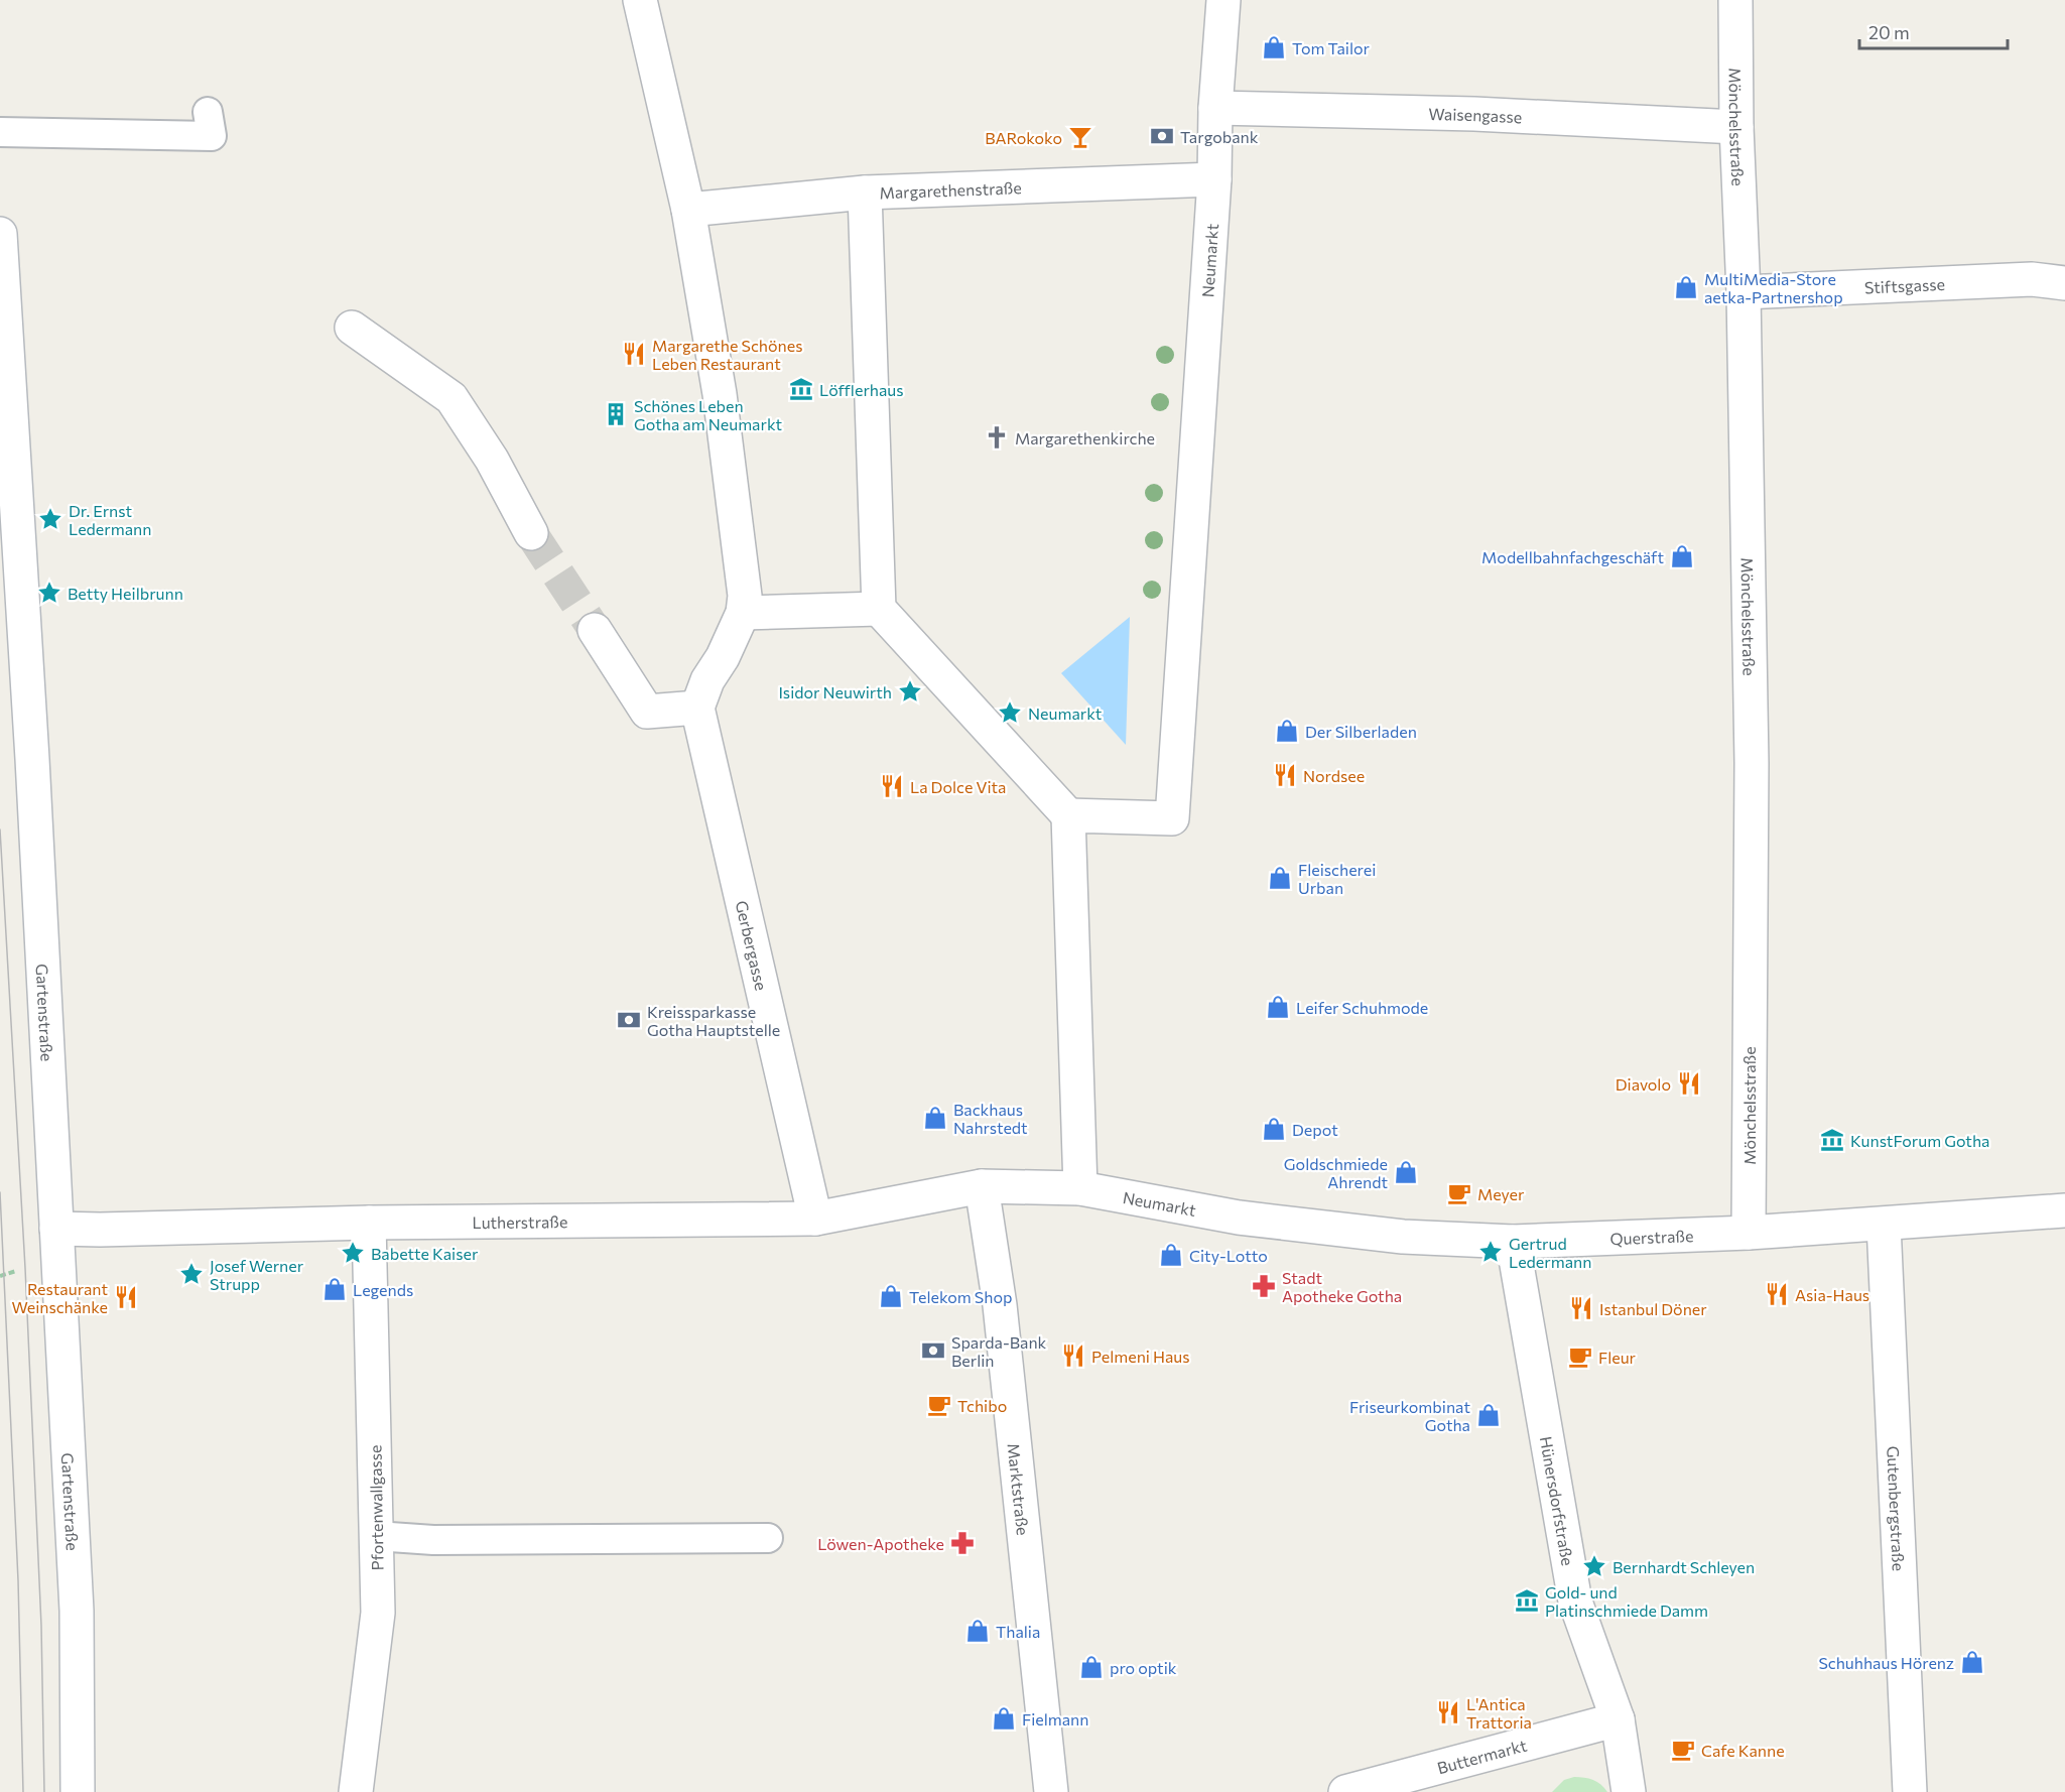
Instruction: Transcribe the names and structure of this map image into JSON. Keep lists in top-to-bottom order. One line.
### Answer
{"streets":{"street":["Waisengasse","Mönchelsstraße","Margarethenstraße","Neumarkt","Stiftsgasse","Gerbergasse","Gartenstraße","Lutherstraße","Querstraße","Marktstraße","Hünersdorfstraße","Pfortenwallgasse","Gutenbergstraße","Buttermarkt"]},"crossings":[["Waisengasse","Mönchelsstraße"],["Mönchelsstraße","Stiftsgasse"],["Mönchelsstraße","Querstraße"],["Margarethenstraße","Neumarkt"],["Neumarkt","Lutherstraße"],["Neumarkt","Querstraße"],["Neumarkt","Marktstraße"],["Gerbergasse","Lutherstraße"],["Gartenstraße","Lutherstraße"],["Lutherstraße","Marktstraße"],["Lutherstraße","Pfortenwallgasse"],["Querstraße","Hünersdorfstraße"],["Querstraße","Gutenbergstraße"],["Hünersdorfstraße","Buttermarkt"]],"places":{"shop":["Tom Tailor","MultiMedia-Store aetka-Partnershop","Modellbahnfachgeschäft","Der Silberladen","Fleischerei Urban","Leifer Schuhmode","Backhaus Nahrstedt","Depot","Goldschmiede Ahrendt","City-Lotto","Legends","Telekom Shop","Friseurkombinat Gotha","Thalia","Schuhhaus Hörenz","pro optik","Fielmann"],"bank":["Targobank","Kreissparkasse Gotha Hauptstelle","Sparda-Bank Berlin"],"bar":["BARokoko"],"restaurant":["Margarethe Schönes Leben Restaurant","Nordsee","La Dolce Vita","Diavolo","Asia-Haus","Restaurant Weinschänke","Istanbul Döner","Pelmeni Haus","L'Antica Trattoria"],"museum":["Löfflerhaus","KunstForum Gotha","Gold- und Platinschmiede Damm"],"building":["Schönes Leben Gotha am Neumarkt"],"church":["Margarethenkirche"],"place":["Dr. Ernst Ledermann","Betty Heilbrunn","Isidor Neuwirth","Neumarkt","Gertrud Ledermann","Babette Kaiser","Josef Werner Strupp","Bernhardt Schleyen"],"cafe":["Meyer","Fleur","Tchibo","Cafe Kanne"],"pharmacy":["Stadt Apotheke Gotha","Löwen-Apotheke"]},"scale_bar":"20 m"}
